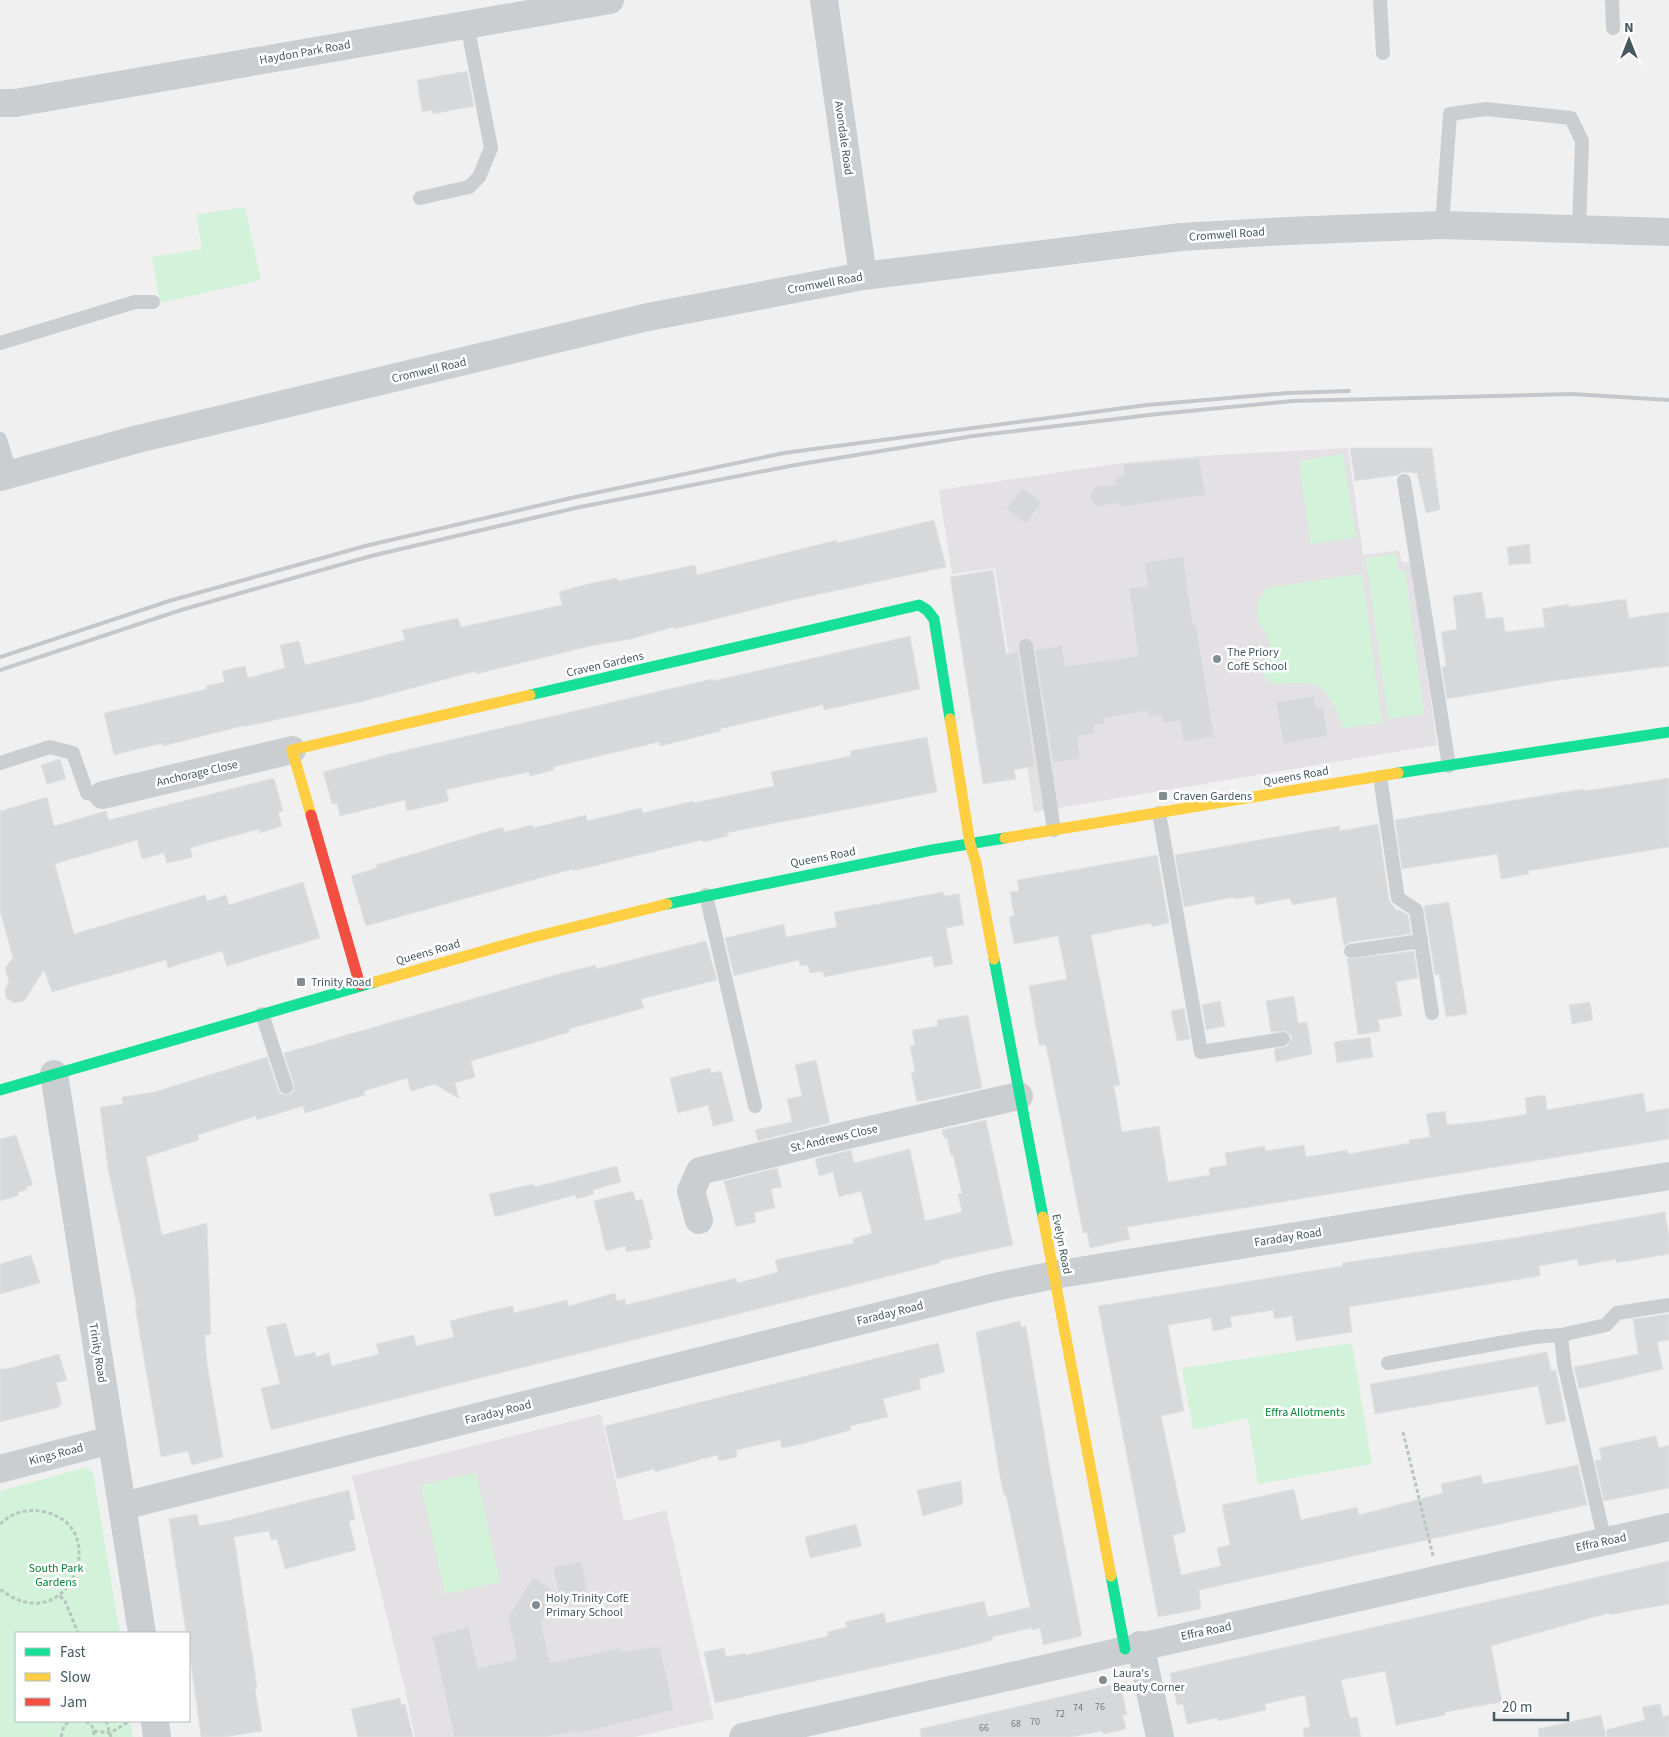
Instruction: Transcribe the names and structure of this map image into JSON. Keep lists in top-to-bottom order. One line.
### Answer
{"streets":{"street":["Haydon Park Road","Avondale Road","Cromwell Road","Craven Gardens","Anchorage Close","Queens Road","St. Andrews Close","Faraday Road","Evelyn Road","Trinity Road","Kings Road","Effra Road"]},"crossings":[["Avondale Road","Cromwell Road"],["Craven Gardens","Anchorage Close"],["Craven Gardens","Queens Road"],["Craven Gardens","Evelyn Road"],["Queens Road","Evelyn Road"],["Queens Road","Trinity Road"],["St. Andrews Close","Evelyn Road"],["Faraday Road","Evelyn Road"],["Faraday Road","Trinity Road"],["Evelyn Road","Effra Road"],["Trinity Road","Kings Road"]],"parks":["Effra Allotments","South Park Gardens"],"places":{"other":["The Priory CofE School","Holy Trinity CofE Primary School","Laura's Beauty Corner"],"transit":["Craven Gardens","Trinity Road"]},"house_numbers":["76","74","72","70","68","66"],"legend":["Fast","Slow","Jam"],"scale_bar":"20 m","north":"top"}
